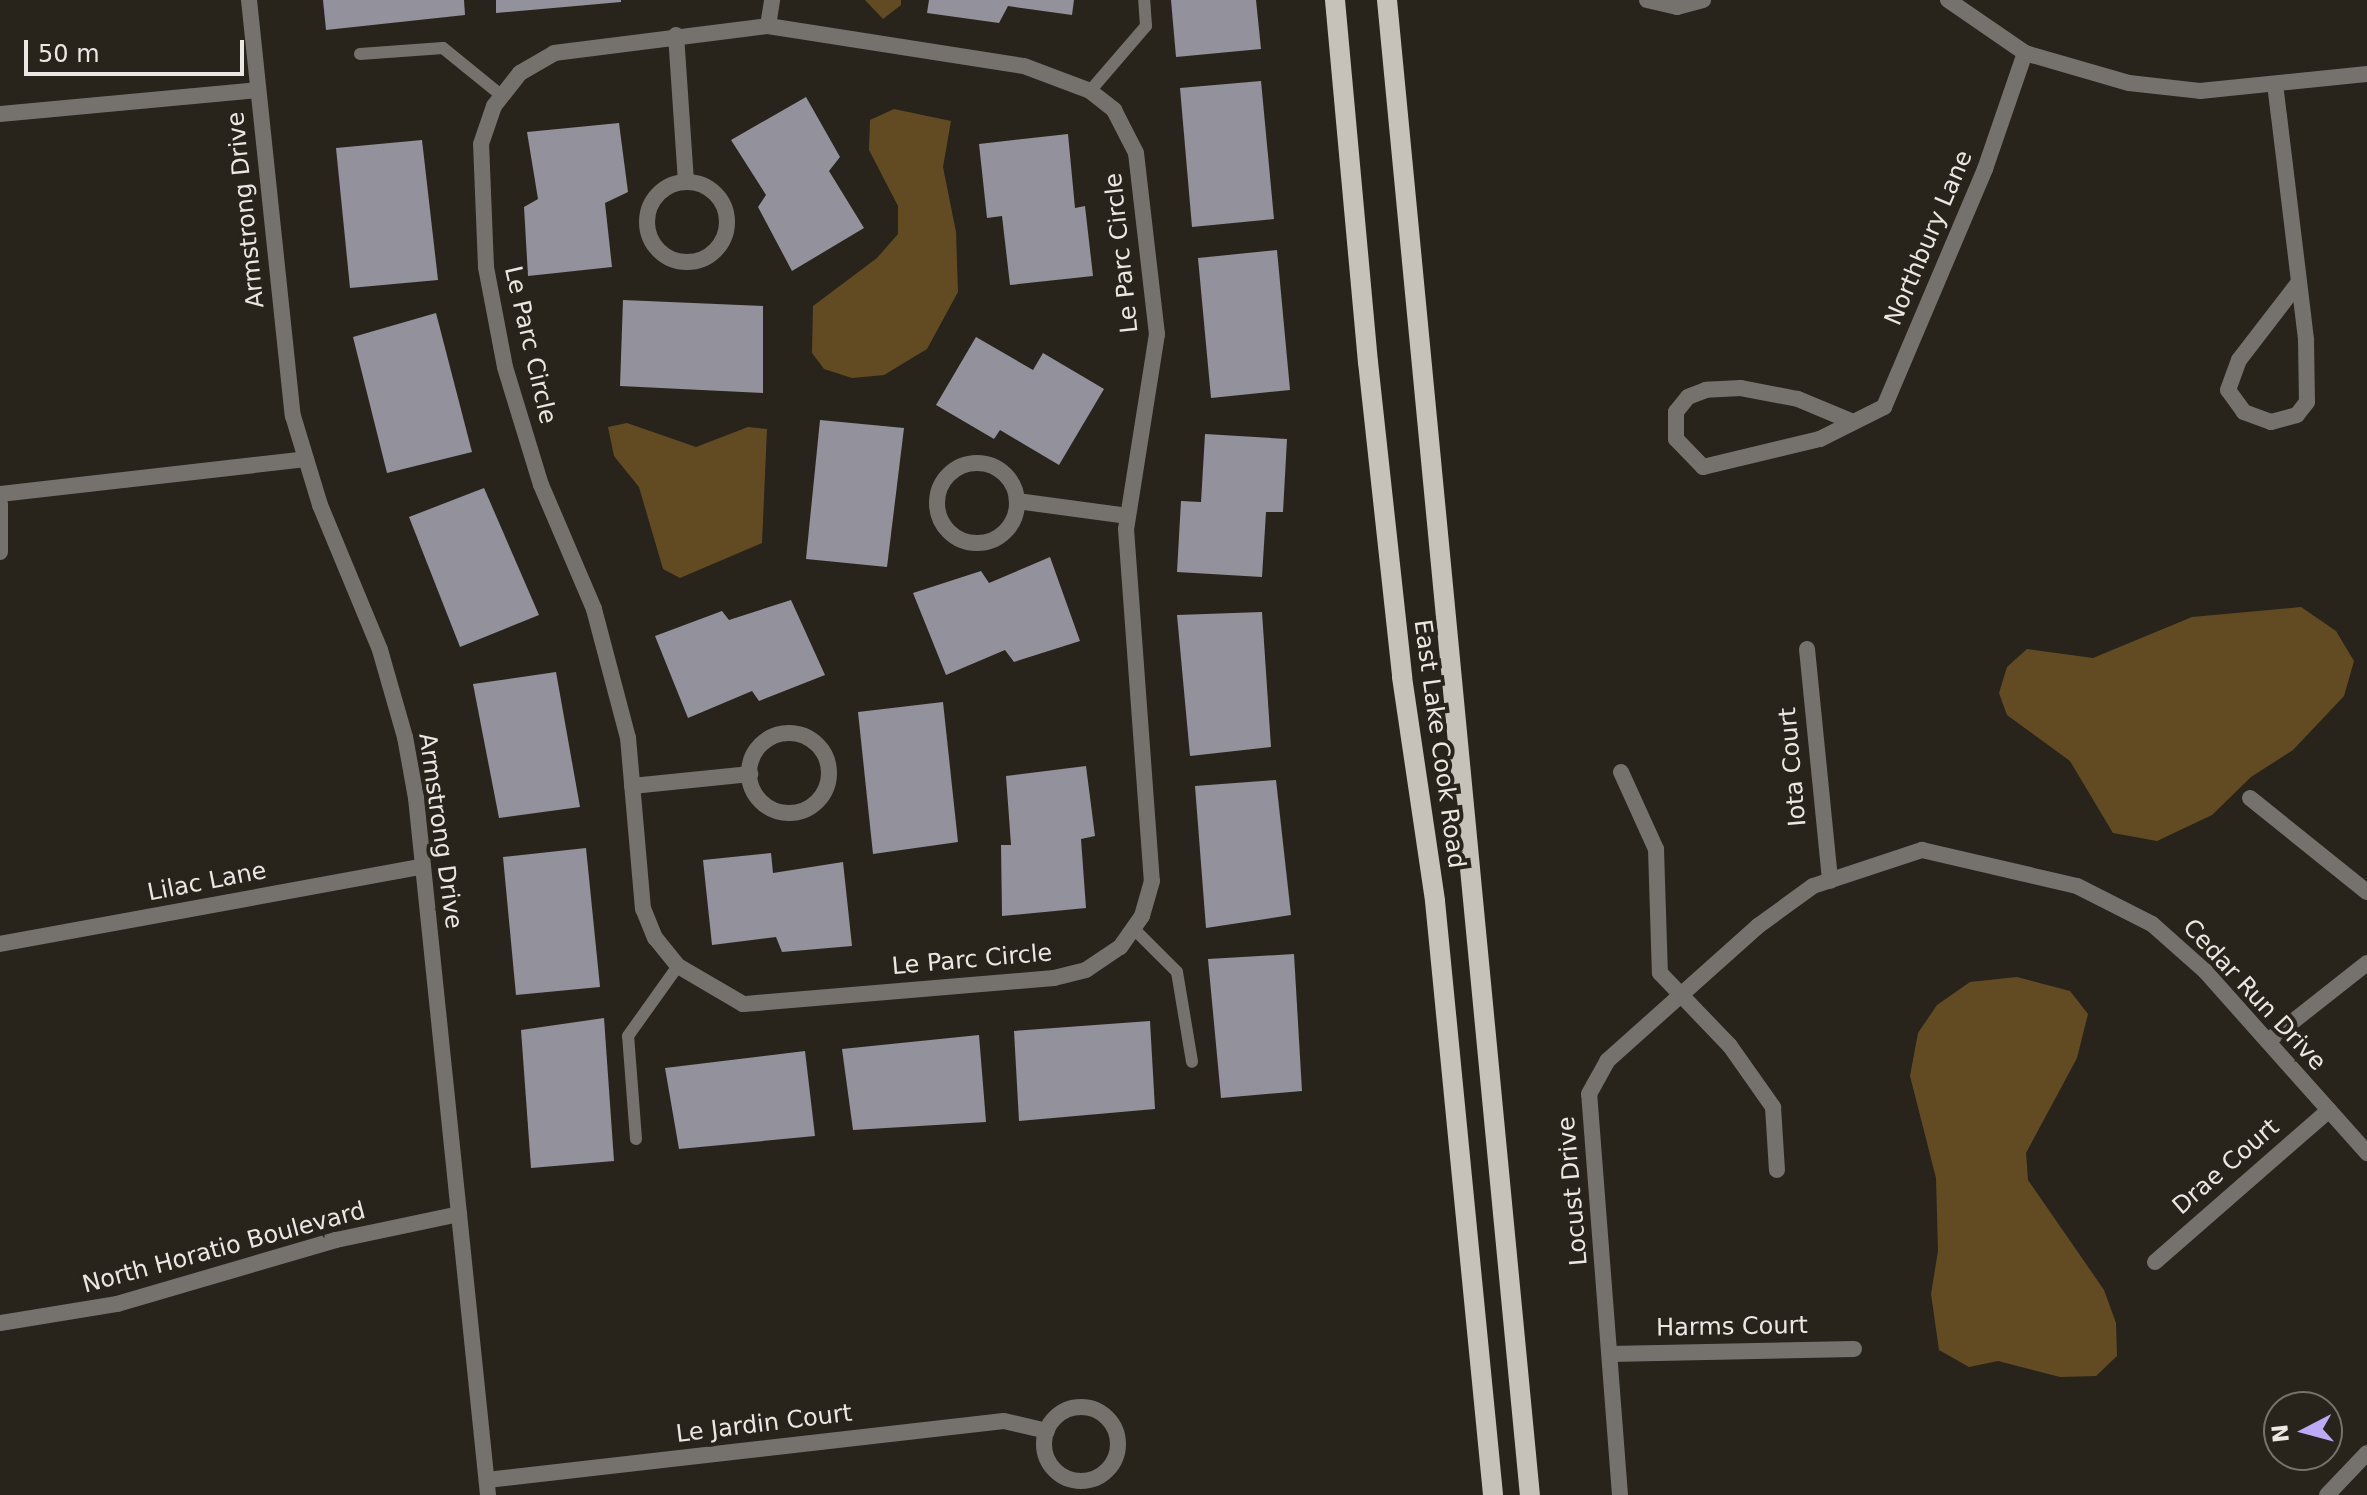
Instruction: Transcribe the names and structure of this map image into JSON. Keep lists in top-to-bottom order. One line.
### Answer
{"streets":{"main road":["East Lake Cook Road"],"street":["Armstrong Drive","Northbury Lane","Le Parc Circle","Iota Court","Lilac Lane","Cedar Run Drive","Drae Court","Locust Drive","North Horatio Boulevard","Harms Court","Le Jardin Court"]},"crossings":[["Armstrong Drive","Lilac Lane"],["Armstrong Drive","North Horatio Boulevard"],["Armstrong Drive","Le Jardin Court"],["Iota Court","Cedar Run Drive"],["Cedar Run Drive","Drae Court"],["Cedar Run Drive","Locust Drive"],["Locust Drive","Harms Court"]],"scale_bar":"50 m","north":"left"}
